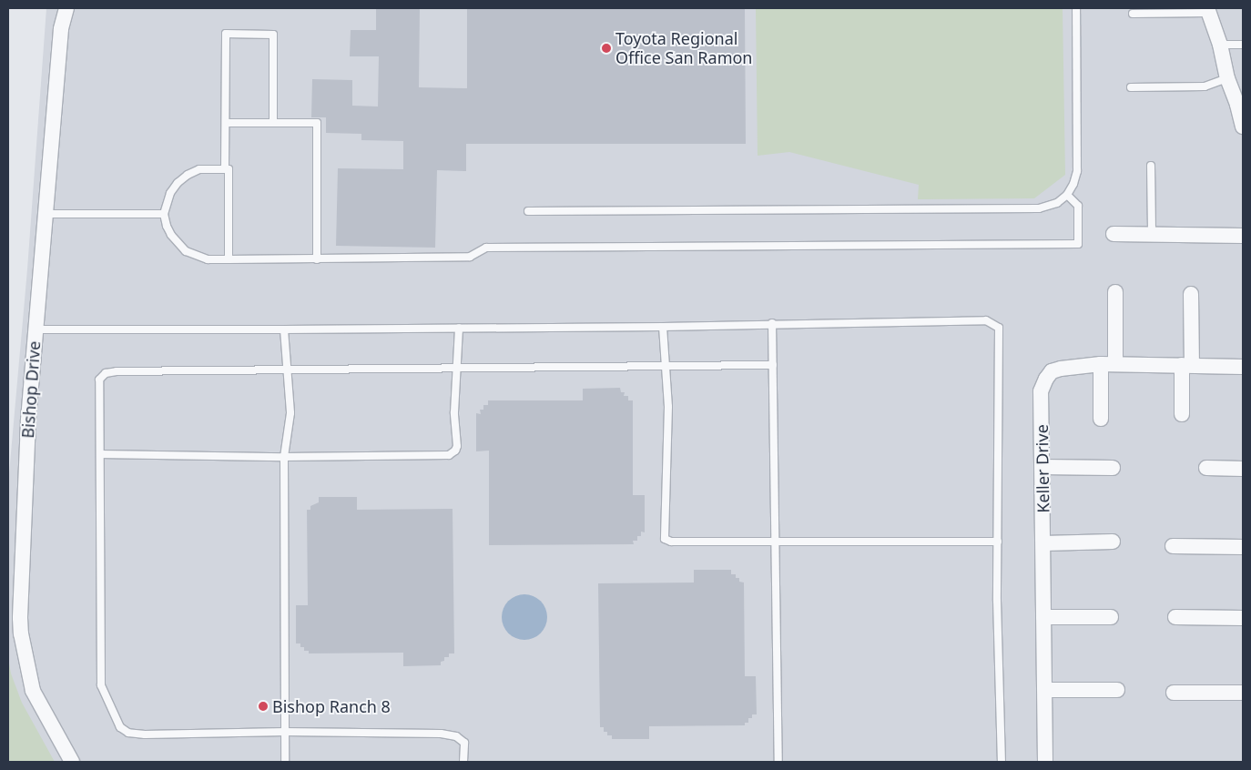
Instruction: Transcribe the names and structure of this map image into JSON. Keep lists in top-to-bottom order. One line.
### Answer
{"streets":{"street":["Bishop Drive","Keller Drive"]},"places":["Toyota Regional Office San Ramon","Bishop Ranch 8"]}
